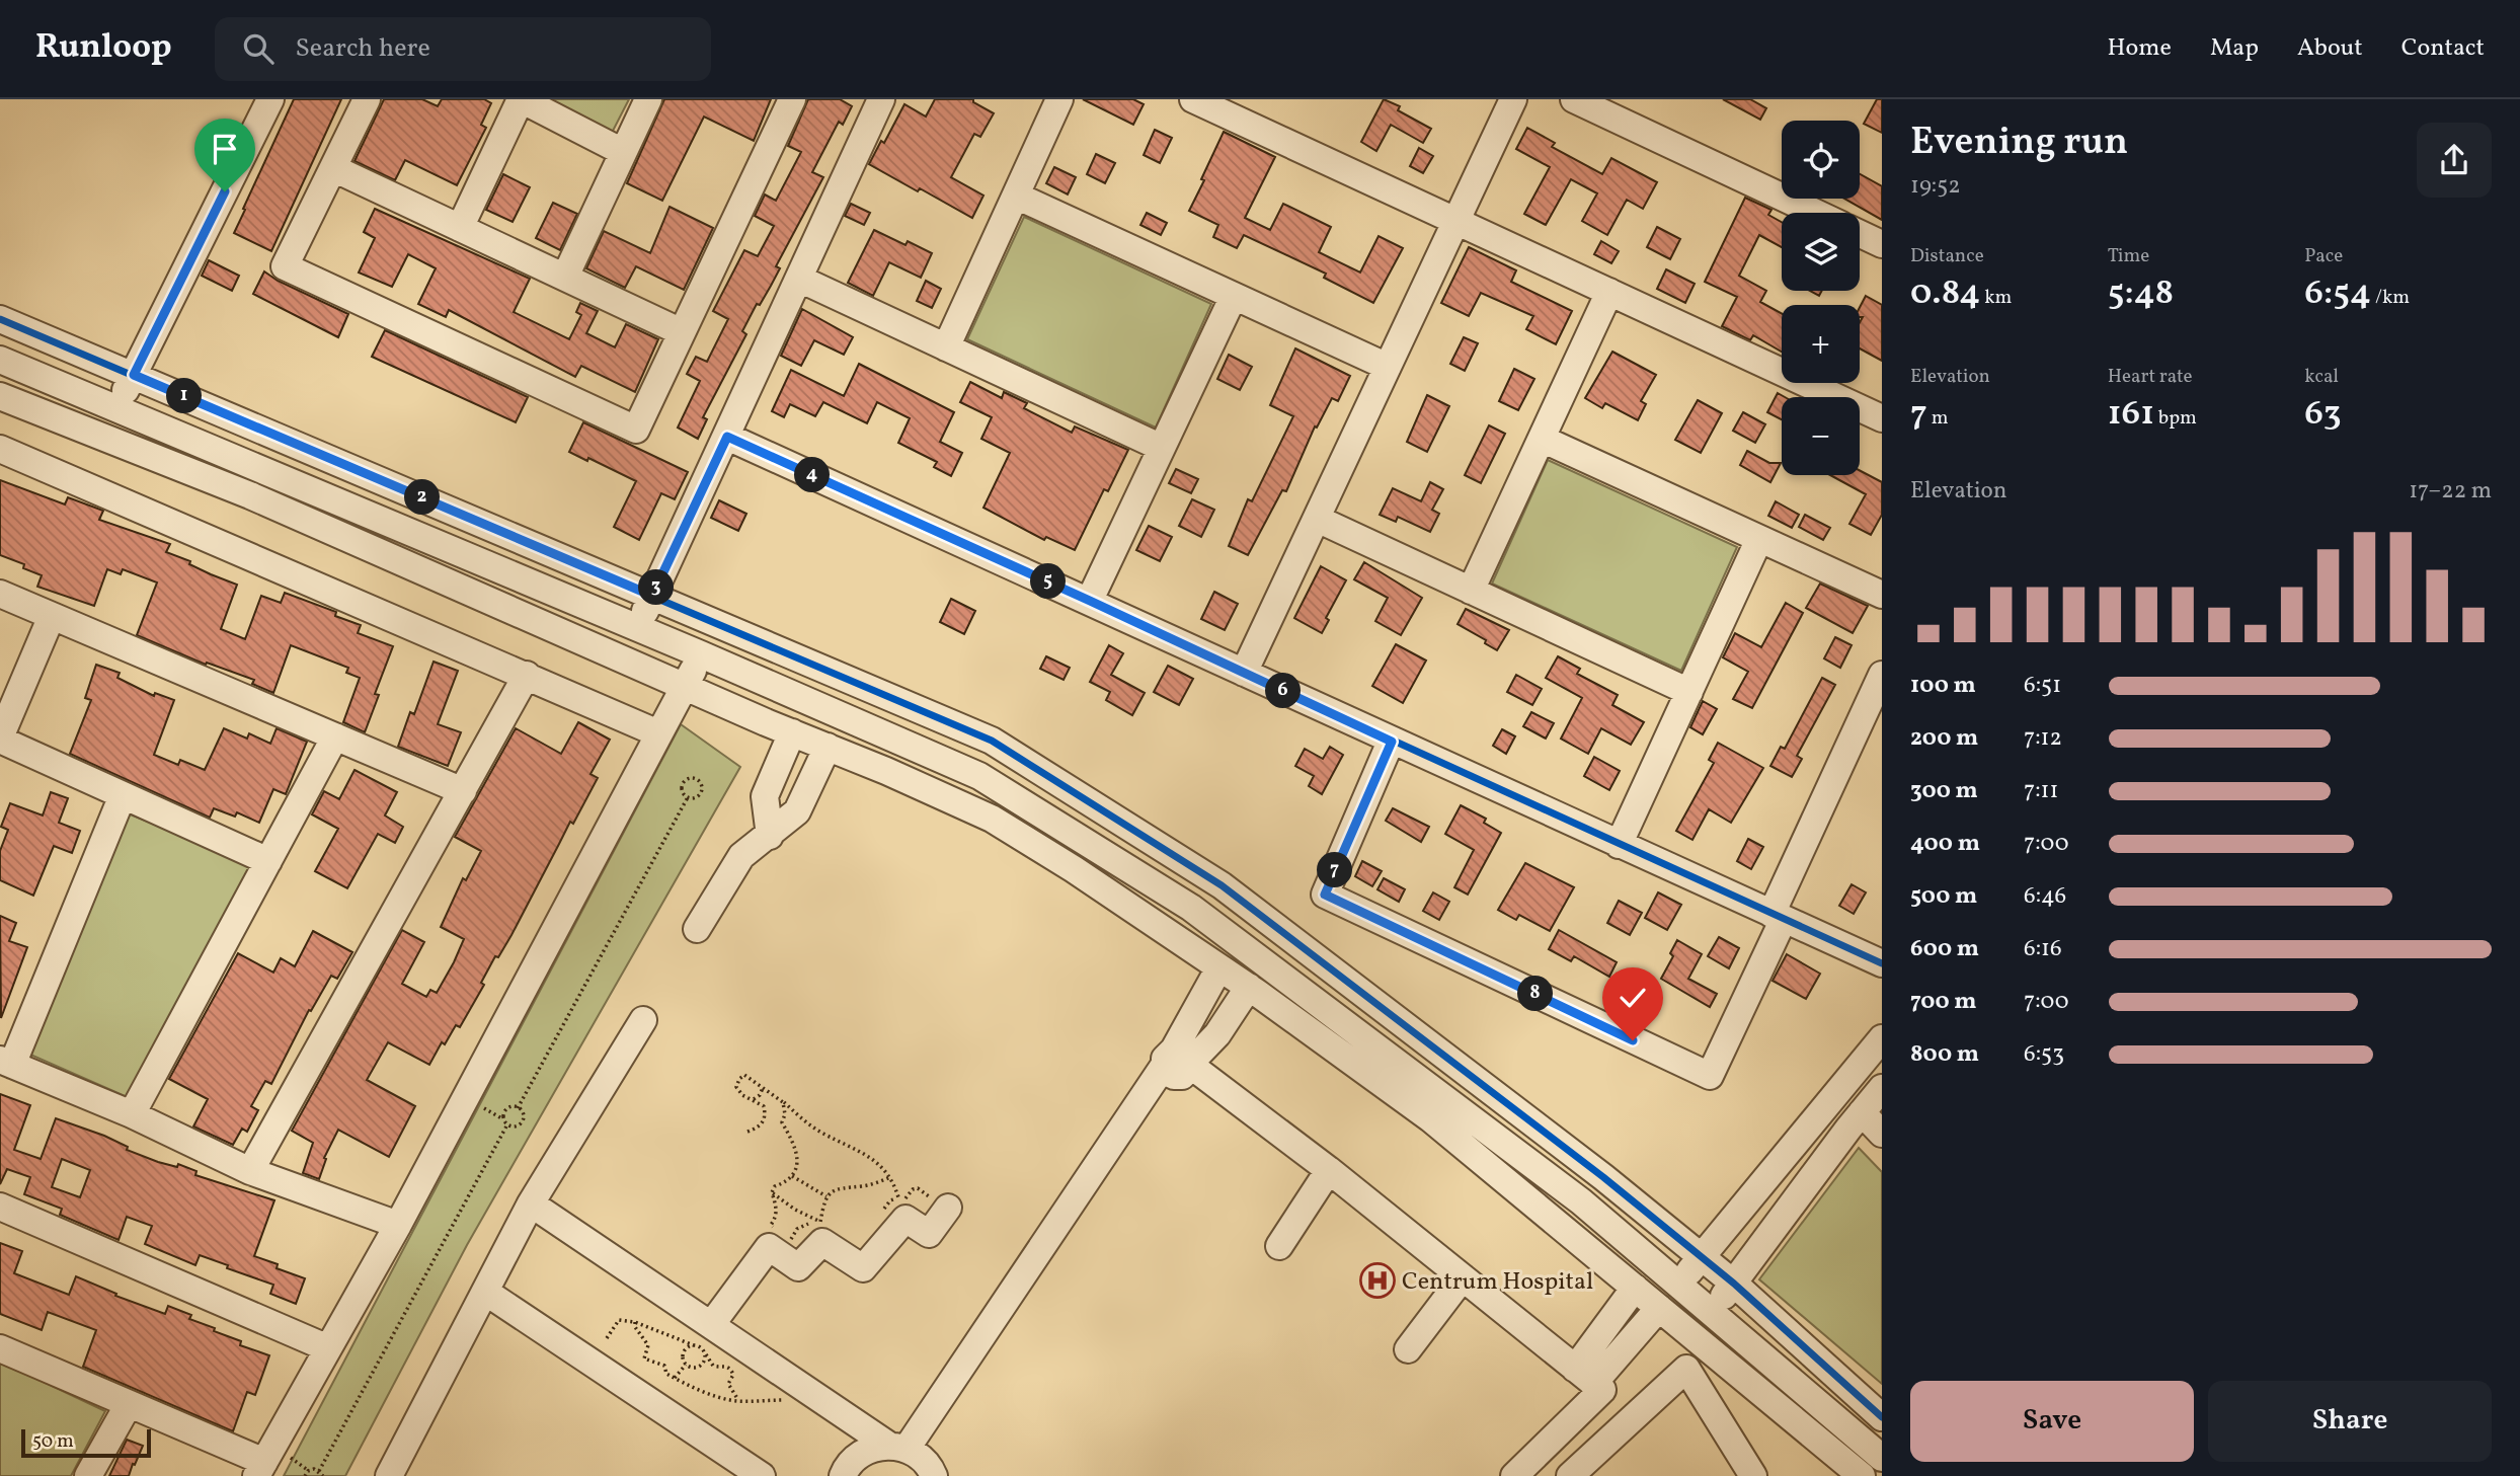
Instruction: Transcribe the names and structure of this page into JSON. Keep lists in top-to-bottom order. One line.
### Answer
{"places":{"hospital":["Centrum Hospital"]},"scale_bar":"50 m","page":{"header":"Runloop","search":"Search here","nav":["Home","Map","About","Contact"],"heading":["Evening run","19:52"],"map_buttons":["+","−"],"stats":[["Distance","0.84 km"],["Time","5:48"],["Pace","6:54 /km"],["Elevation","7 m"],["Heart rate","161 bpm"],["kcal","63"]],"pins":["1","4","2","5","3","6","7","8"],"chart":["Elevation","17–22 m"],"list":[{"name":"100 m","note":"6:51"},{"name":"200 m","note":"7:12"},{"name":"300 m","note":"7:11"},{"name":"400 m","note":"7:00"},{"name":"500 m","note":"6:46"},{"name":"600 m","note":"6:16"},{"name":"700 m","note":"7:00"},{"name":"800 m","note":"6:53"}],"buttons":["Save","Share"],"scale":"50 m"}}
